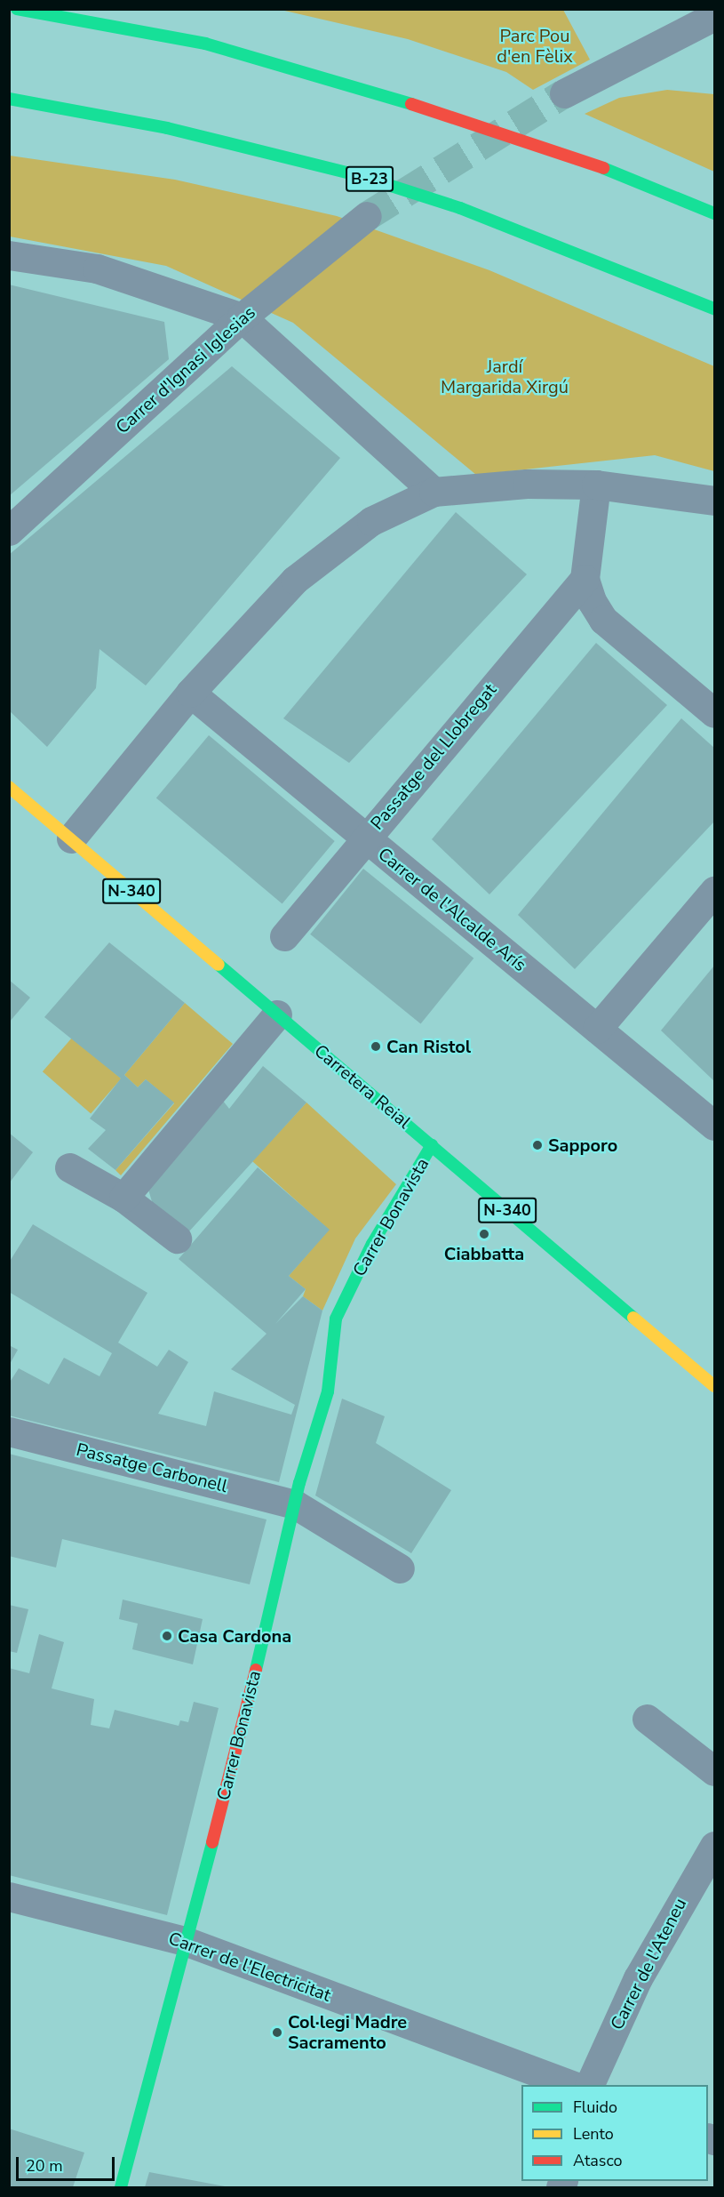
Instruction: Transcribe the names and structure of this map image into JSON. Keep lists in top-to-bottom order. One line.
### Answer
{"streets":{"main road":["B-23","N-340","Carretera Reial","Carrer Bonavista"],"street":["Carrer d'Ignasi Iglesias","Passatge del Llobregat","Carrer de l'Alcalde Arís","Passatge Carbonell","Carrer de l'Ateneu","Carrer de l'Electricitat"]},"crossings":[["Passatge del Llobregat","Carrer de l'Alcalde Arís"],["Carretera Reial","Carrer Bonavista"],["Carrer Bonavista","Passatge Carbonell"],["Carrer Bonavista","Carrer de l'Electricitat"]],"parks":["Parc Pou d'en Fèlix","Jardí Margarida Xirgú"],"places":["Can Ristol","Sapporo","Ciabbatta","Casa Cardona","Col·legi Madre Sacramento"],"legend":["Fluido","Lento","Atasco"],"scale_bar":"20 m"}
